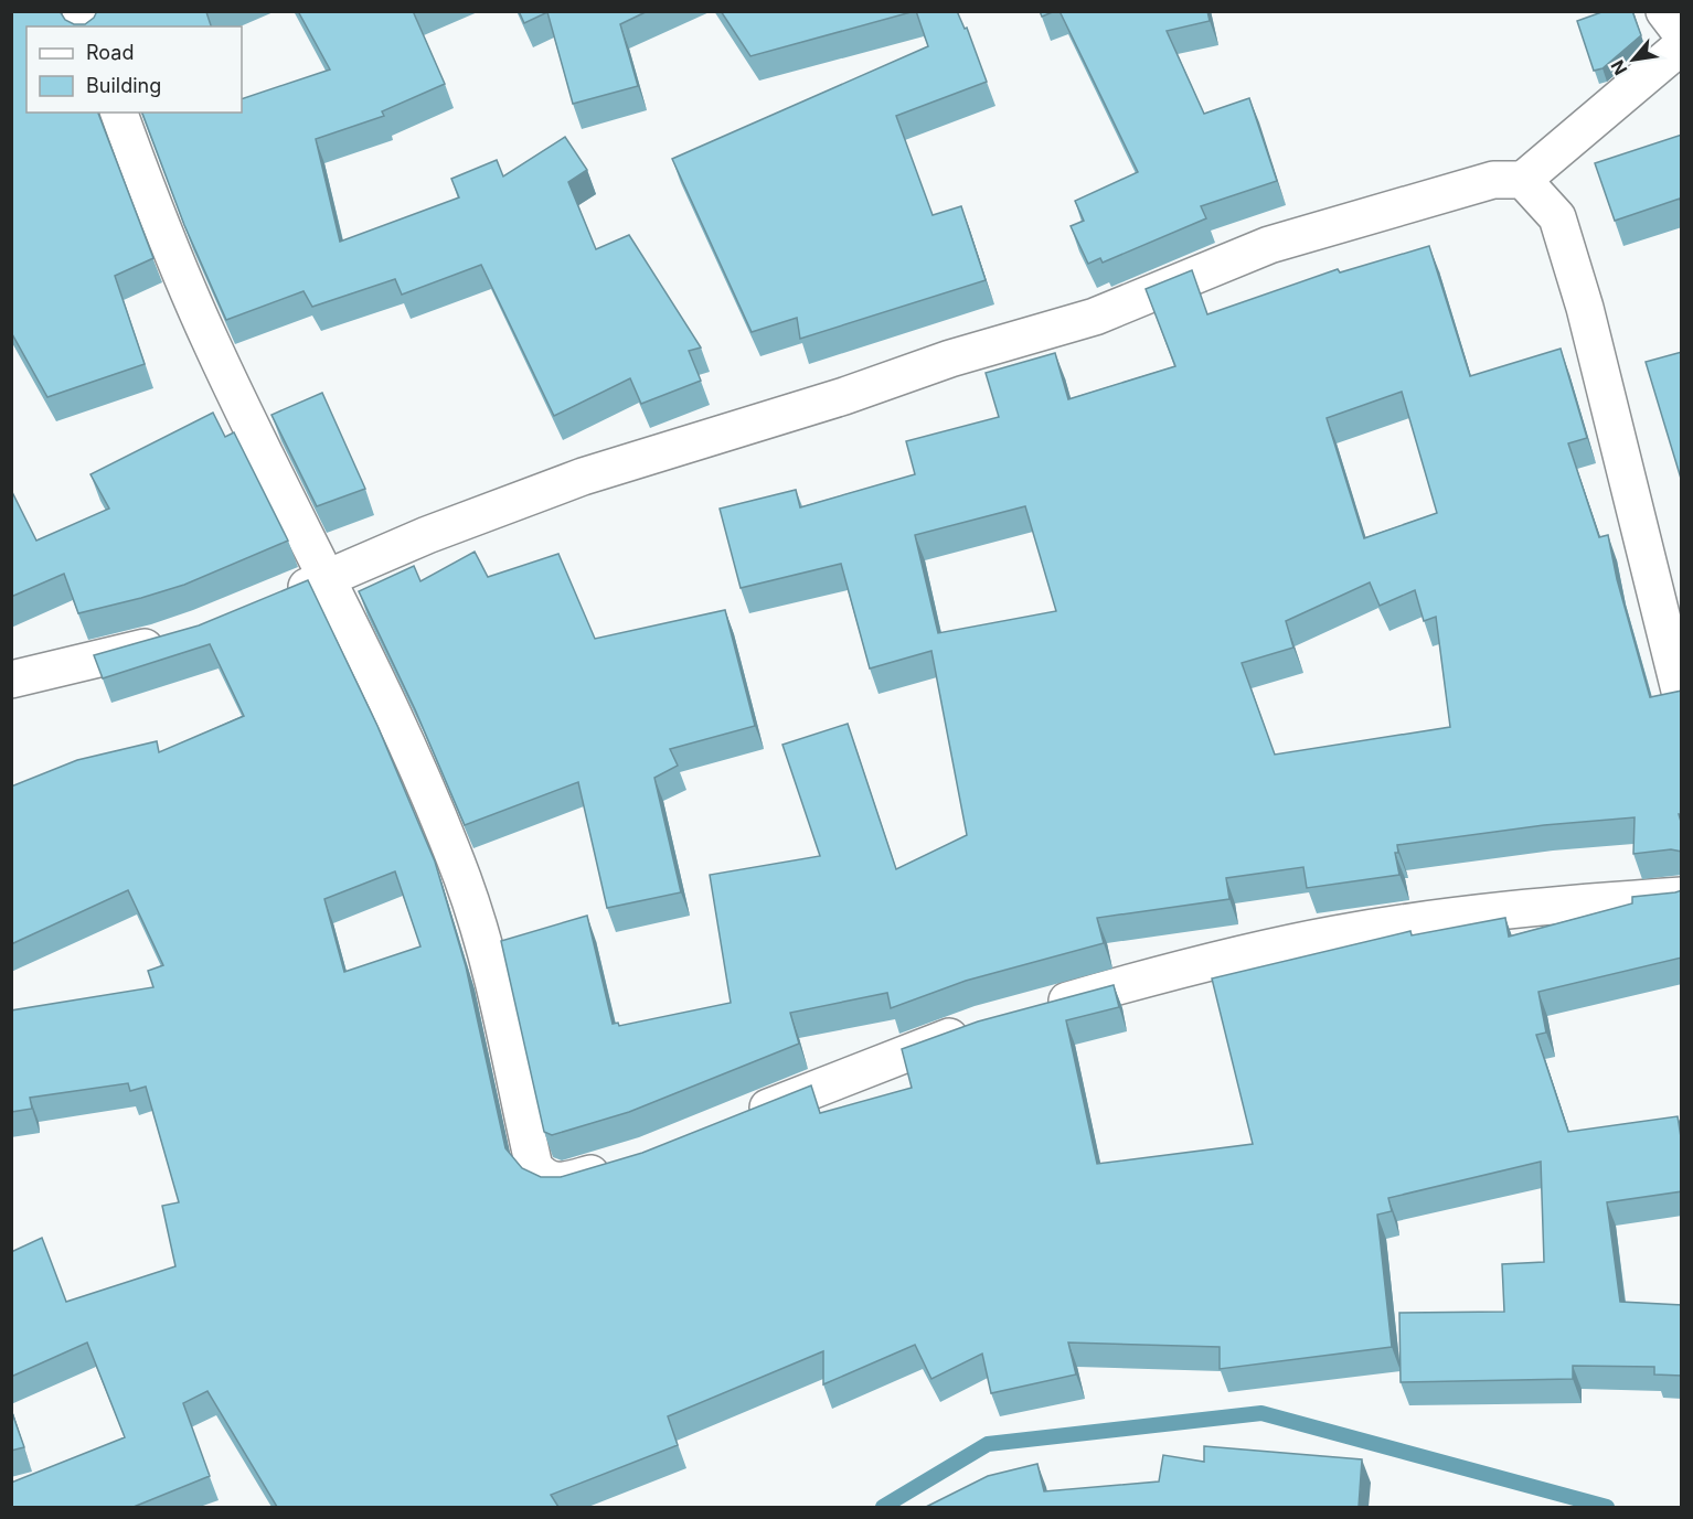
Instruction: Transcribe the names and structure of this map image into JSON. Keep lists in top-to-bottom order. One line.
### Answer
{"legend":["Road","Building"],"north":"bottom left"}
